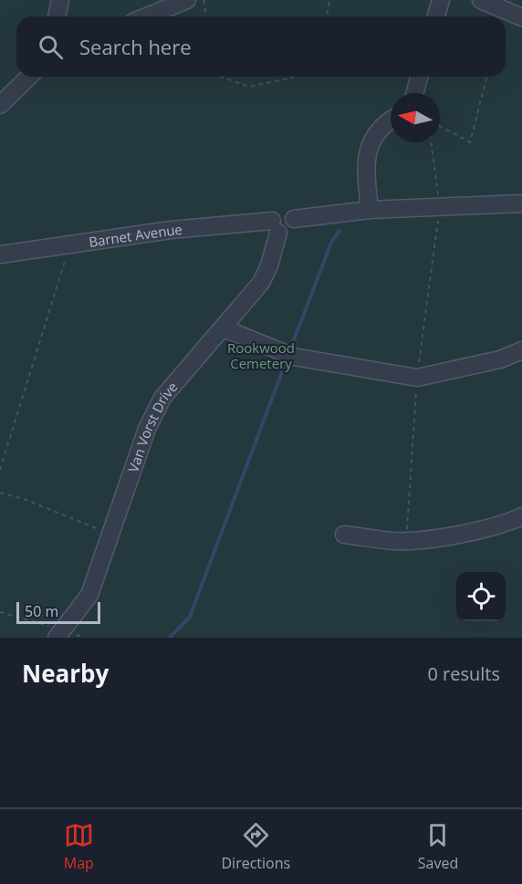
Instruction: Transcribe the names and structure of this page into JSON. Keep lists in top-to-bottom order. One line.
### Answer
{"streets":{"street":["Barnet Avenue","Van Vorst Drive"]},"crossings":[["Barnet Avenue","Van Vorst Drive"]],"parks":["Rookwood Cemetery"],"scale_bar":"50 m","north":"left","page":{"search":"Search here","scale":"50 m","heading":["Nearby","0 results"],"nav":["Map","Directions","Saved"]}}
